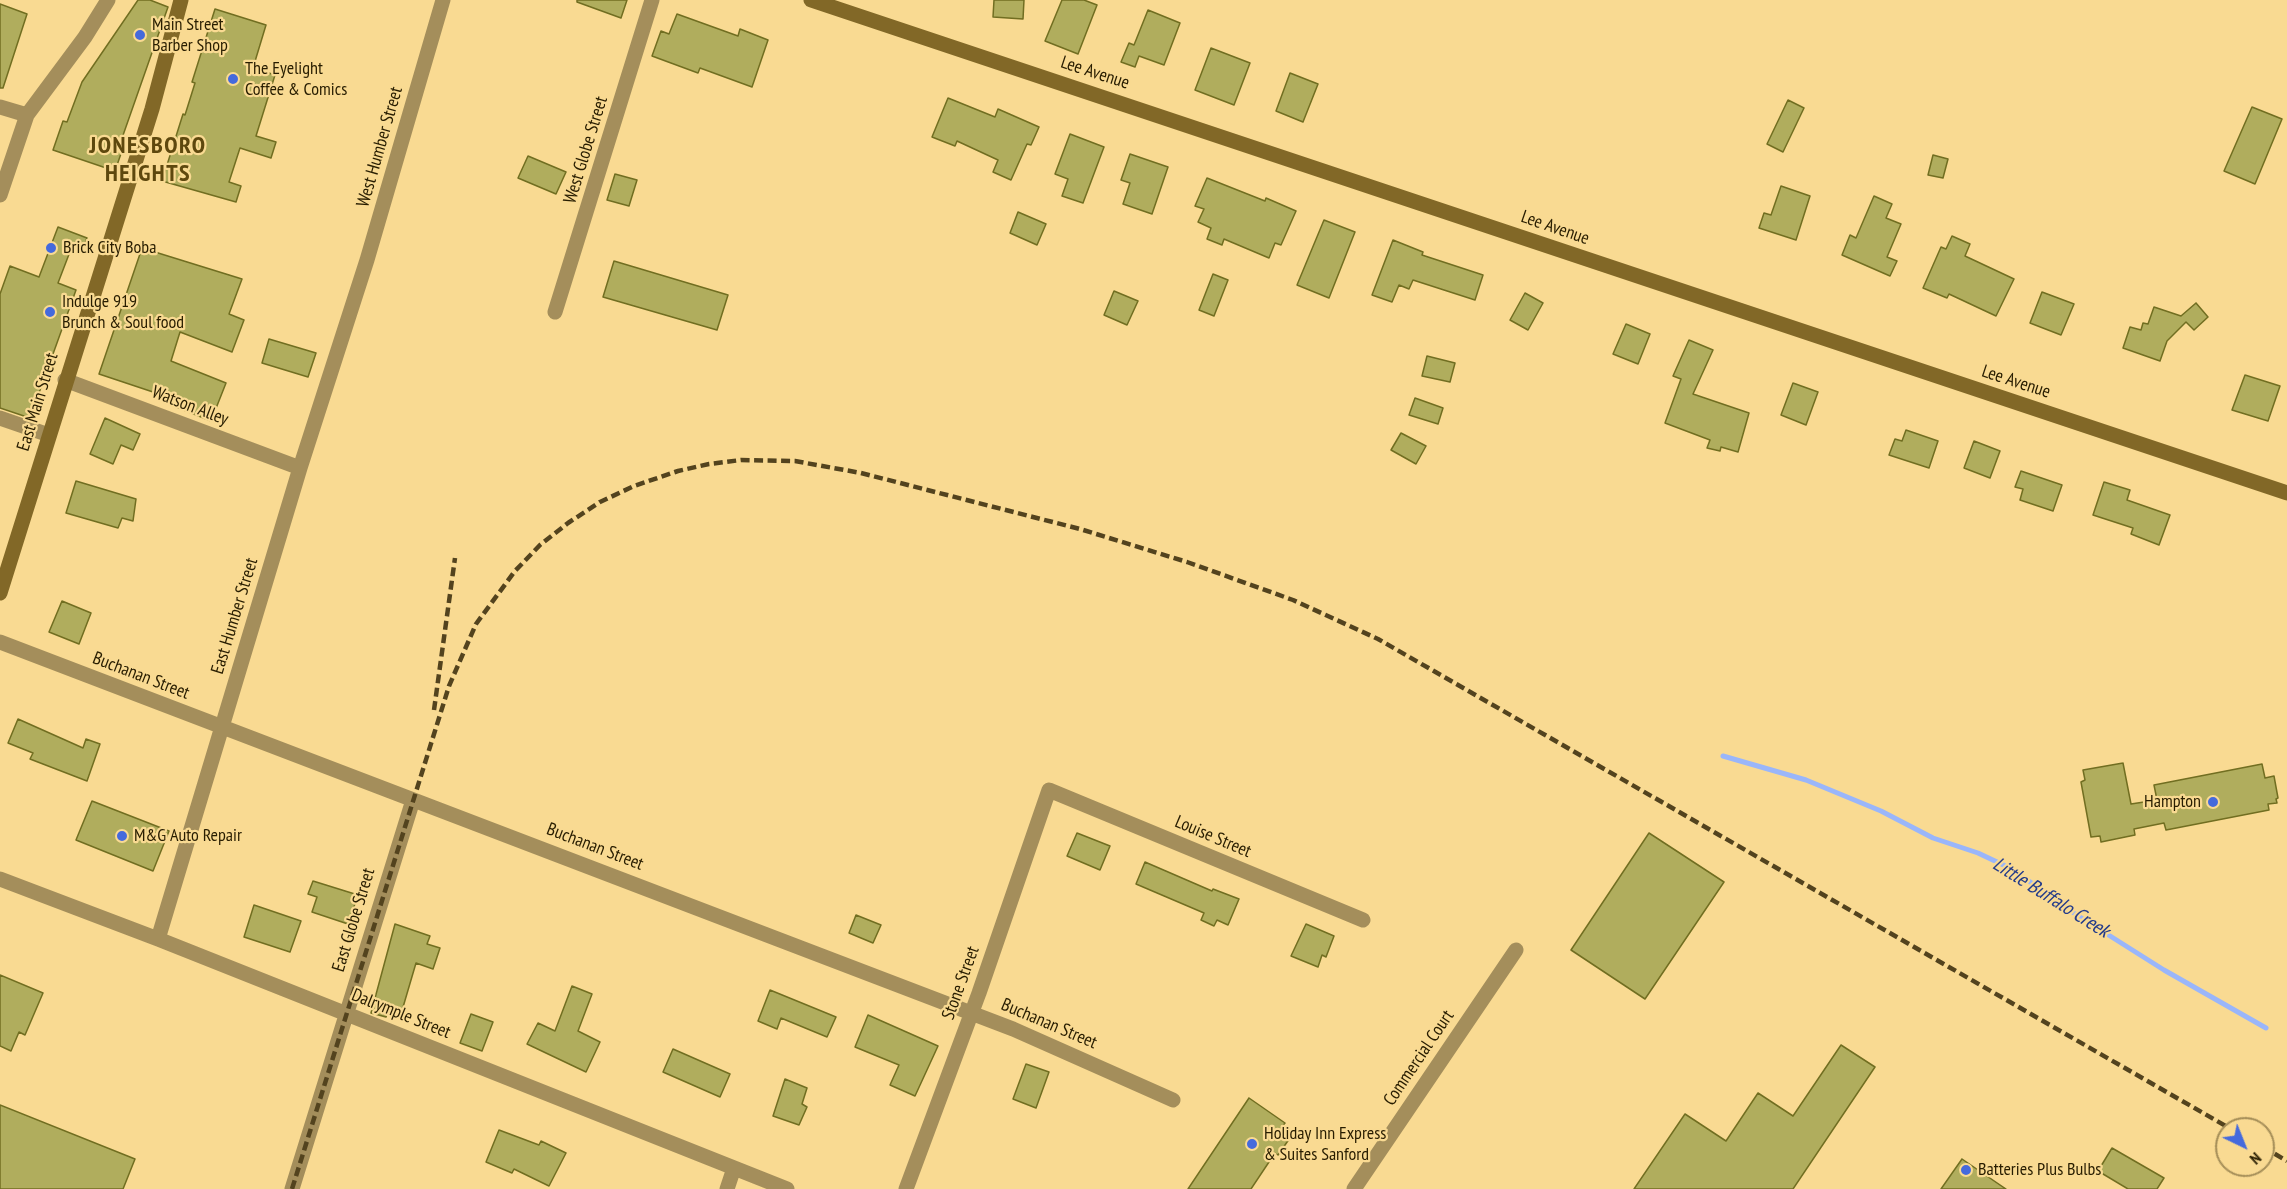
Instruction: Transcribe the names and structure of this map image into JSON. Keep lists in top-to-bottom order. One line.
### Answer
{"streets":{"street":["Lee Avenue","West Humber Street","West Globe Street","East Main Street","Watson Alley","East Humber Street","Buchanan Street","Louise Street","East Globe Street","Stone Street","Dalrymple Street","Commercial Court"]},"crossings":[["West Humber Street","East Humber Street"],["East Main Street","Watson Alley"],["Watson Alley","East Humber Street"],["East Humber Street","Buchanan Street"],["East Humber Street","Dalrymple Street"],["Buchanan Street","East Globe Street"],["Buchanan Street","Stone Street"],["Louise Street","Stone Street"],["East Globe Street","Dalrymple Street"]],"districts":["JONESBORO HEIGHTS"],"water":["Little Buffalo Creek"],"places":["Main Street Barber Shop","The Eyelight Coffee & Comics","Brick City Boba","Indulge 919 Brunch & Soul food","Hampton","M&G Auto Repair","Holiday Inn Express & Suites Sanford","Batteries Plus Bulbs"],"north":"bottom right"}
